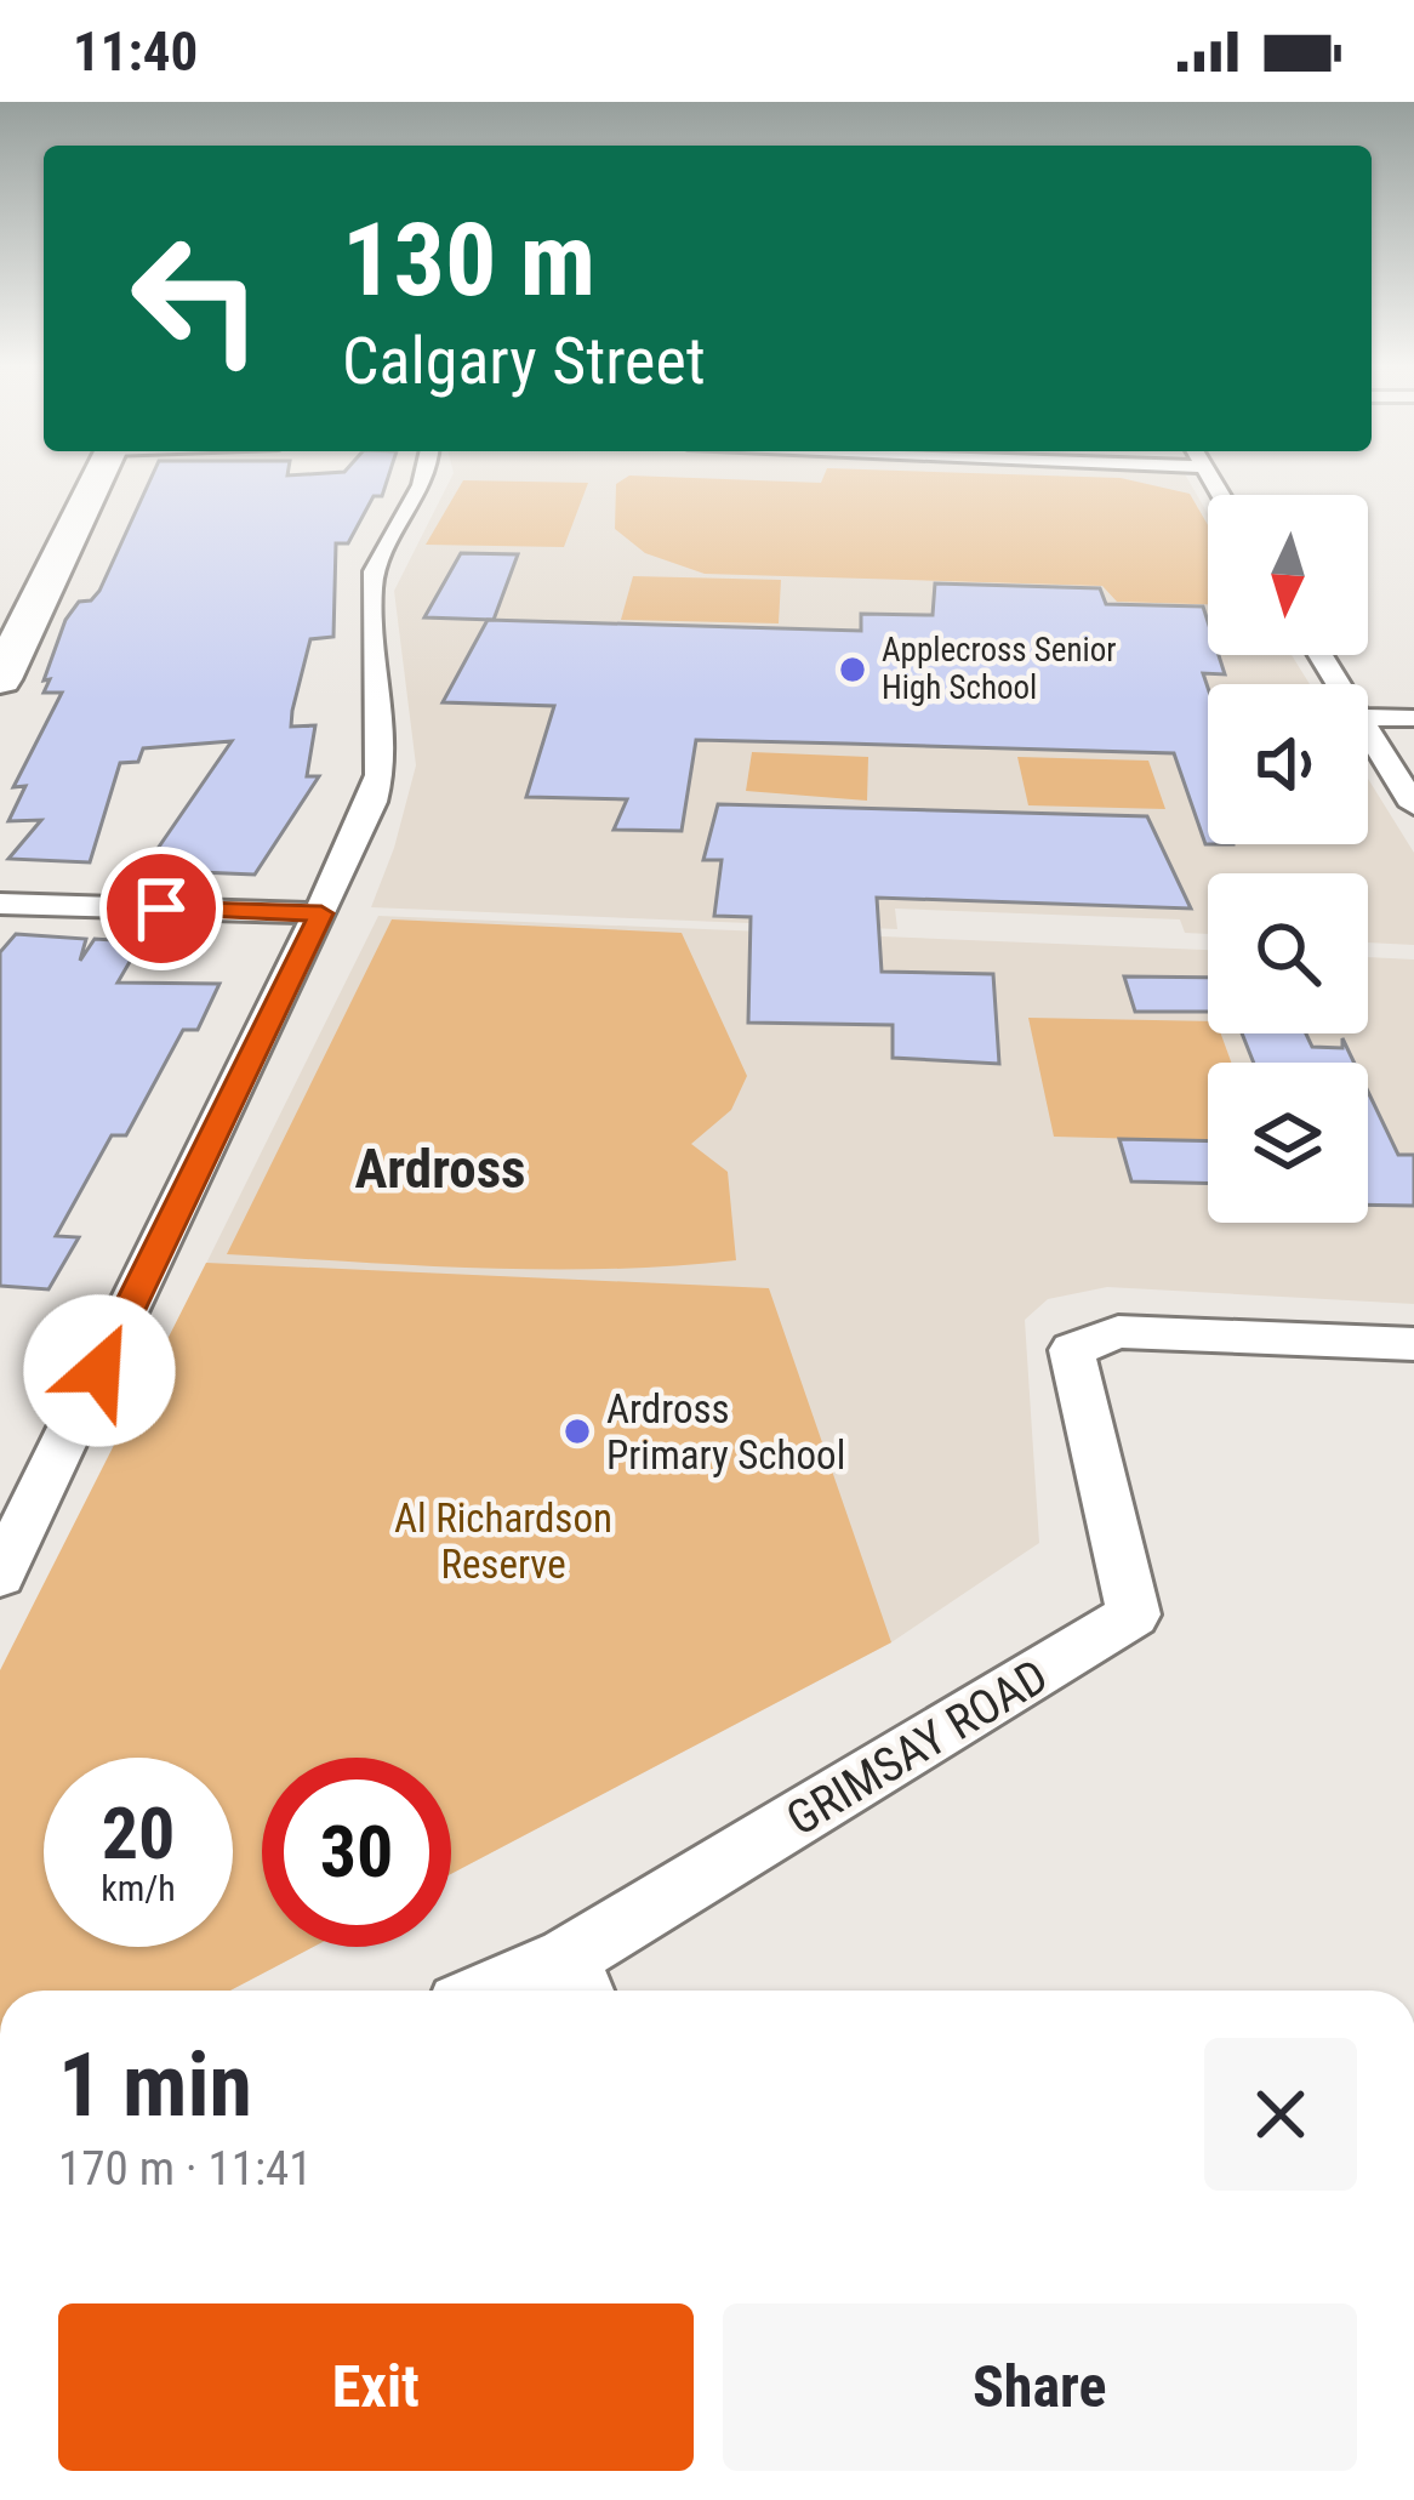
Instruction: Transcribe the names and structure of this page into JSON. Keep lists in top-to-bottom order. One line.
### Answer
{"streets":{"street":["GRIMSAY ROAD"]},"districts":["Ardross"],"parks":["Al Richardson Reserve"],"places":["Applecross Senior High School","Ardross Primary School"],"north":"bottom","page":{"status":"11:40","turn":["130 m","Calgary Street"],"speed":"20 km/h","limit":"30","heading":["1 min","170 m · 11:41"],"buttons":["Exit","Share"]}}
